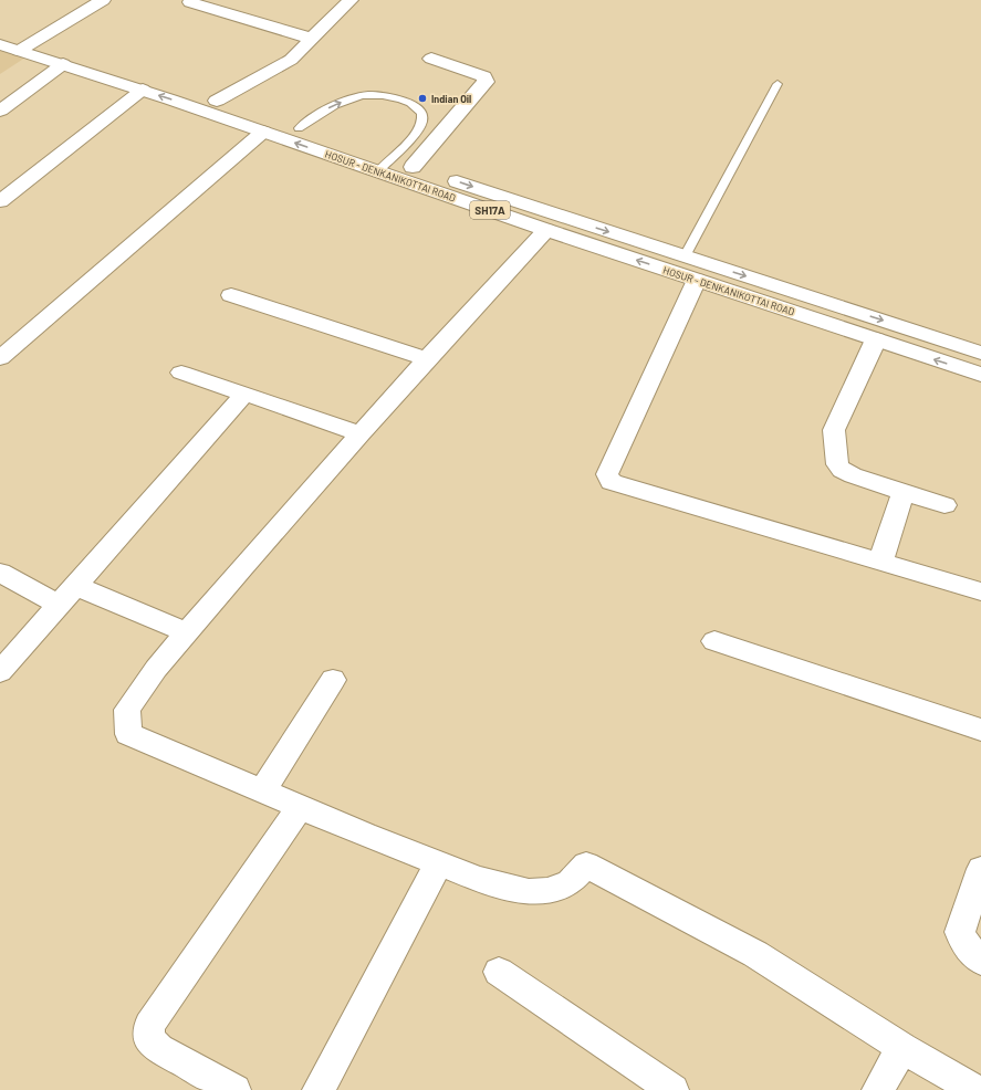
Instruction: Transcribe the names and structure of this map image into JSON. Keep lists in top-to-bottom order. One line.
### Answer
{"streets":{"street":["HOSUR - DENKANIKOTTAI ROAD","SH17A"]},"places":["Indian Oil"]}
